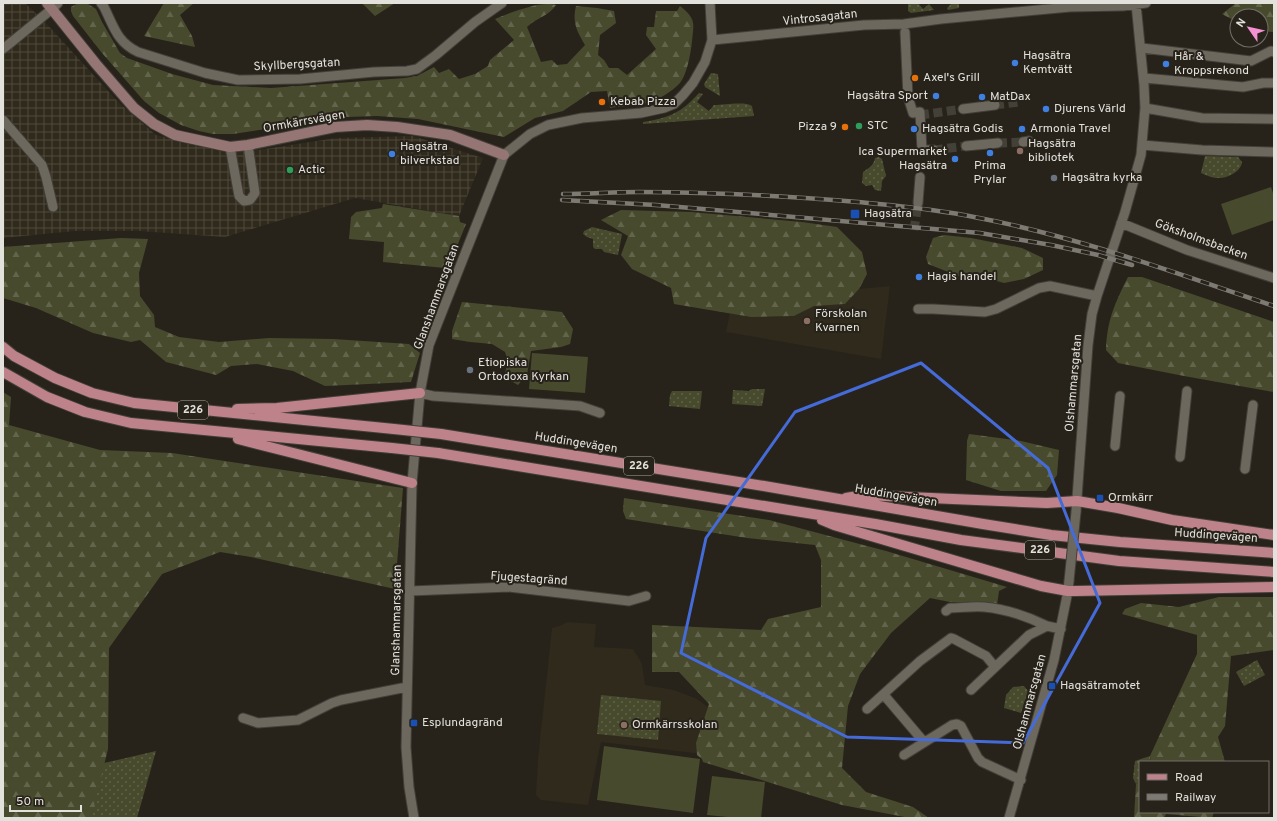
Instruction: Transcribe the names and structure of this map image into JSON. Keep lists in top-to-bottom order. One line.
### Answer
{"streets":{"main road":["226","Huddingevägen"],"street":["Vintrosagatan","Skyllbergsgatan","Ormkärrsvägen","Göksholmsbacken","Glanshammarsgatan","Olshammarsgatan","Fjugestagränd"]},"crossings":[["Vintrosagatan","Glanshammarsgatan"],["Vintrosagatan","Olshammarsgatan"],["Ormkärrsvägen","Glanshammarsgatan"],["Göksholmsbacken","Olshammarsgatan"],["Glanshammarsgatan","Fjugestagränd"]],"places":{"other":["Hagsätra Kemtvätt","Hår & Kroppsrekond","Axel's Grill","Hagsätra Sport","MatDax","Kebab Pizza","Djurens Värld","STC","Pizza 9","Hagsätra Godis","Armonia Travel","Hagsätra bibliotek","Prima Prylar","Hagsätra bilverkstad","Ica Supermarket Hagsätra","Actic","Hagsätra kyrka","Hagis handel","Förskolan Kvarnen","Etiopiska Ortodoxa Kyrkan","Ormkärrsskolan"],"transit":["Hagsätra","Ormkärr","Hagsätramotet","Esplundagränd"]},"legend":["Road","Railway"],"scale_bar":"50 m","north":"top left"}
